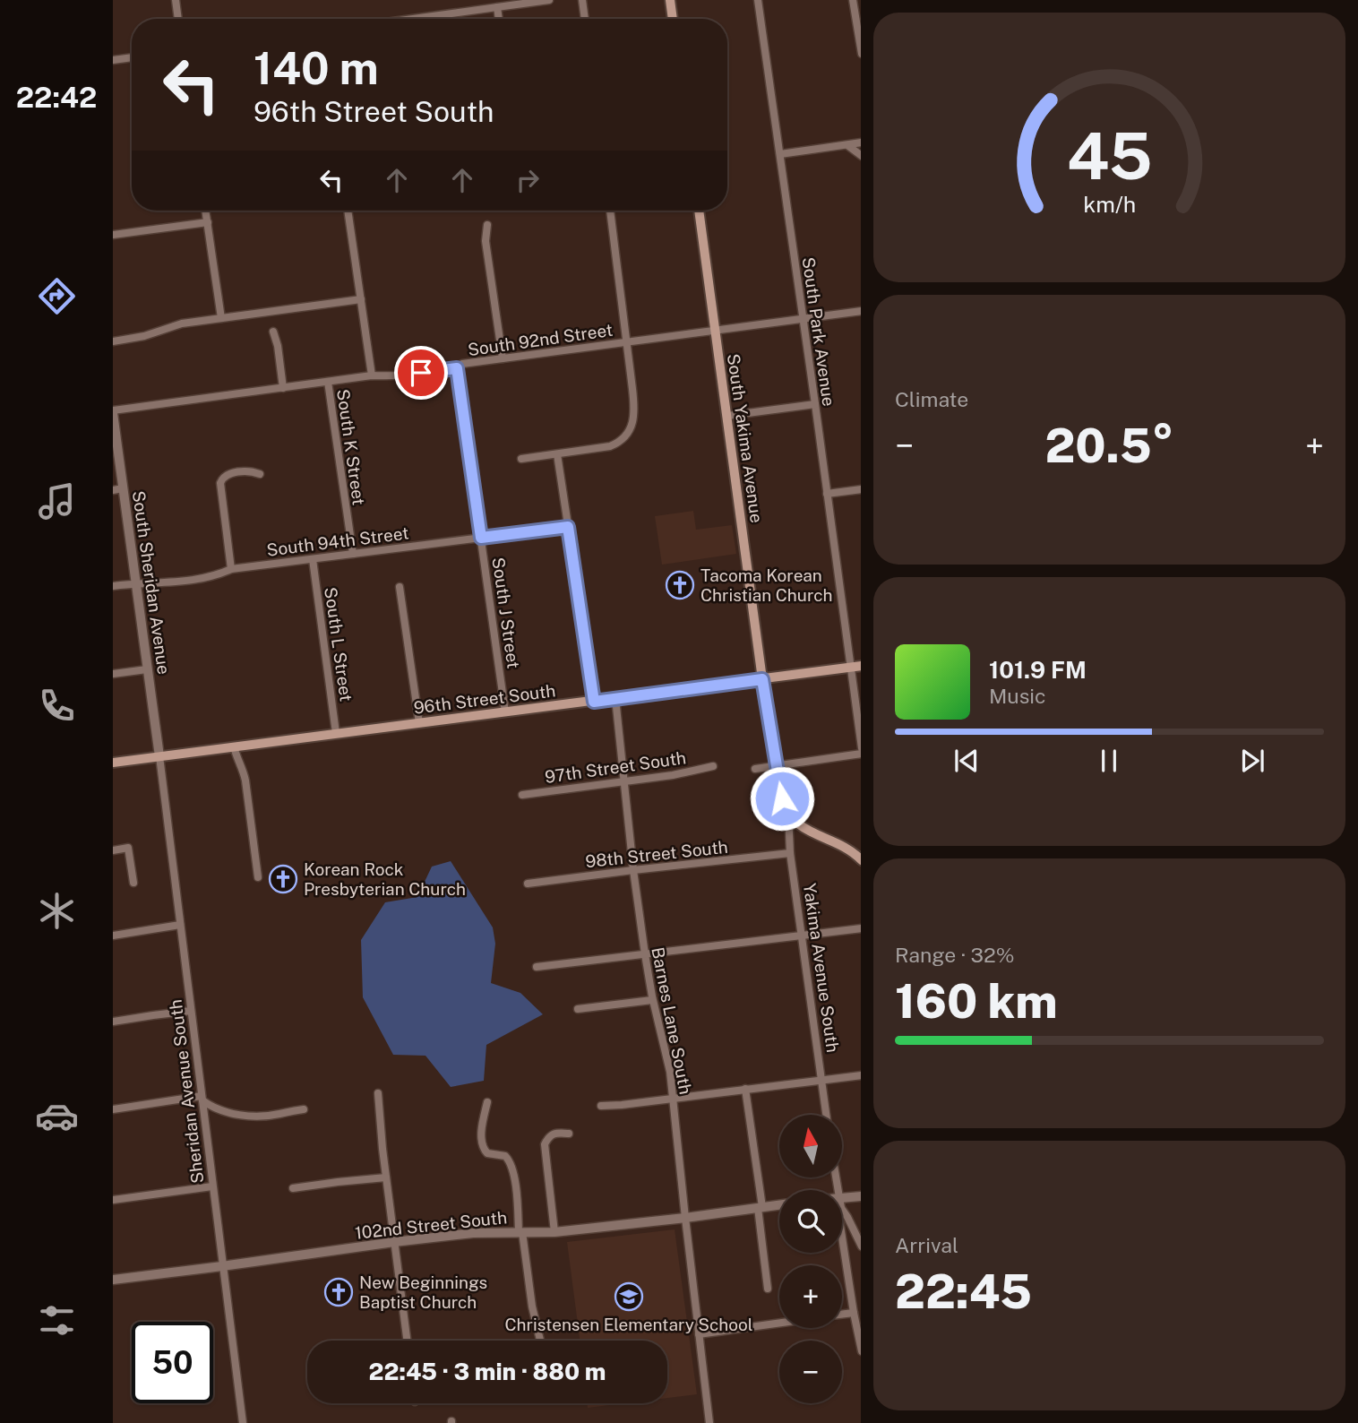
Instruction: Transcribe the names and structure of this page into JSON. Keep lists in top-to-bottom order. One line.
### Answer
{"streets":{"main road":["South Yakima Avenue","96th Street South","Yakima Avenue South"],"street":["South Park Avenue","South 92nd Street","South K Street","South 94th Street","South Sheridan Avenue","South J Street","South L Street","97th Street South","98th Street South","Barnes Lane South","Sheridan Avenue South","102nd Street South"]},"crossings":[["South Park Avenue","South 92nd Street"],["South Park Avenue","96th Street South"],["South 92nd Street","South Yakima Avenue"],["South 92nd Street","South K Street"],["South 92nd Street","South Sheridan Avenue"],["South 92nd Street","South J Street"],["South Yakima Avenue","96th Street South"],["South Yakima Avenue","Yakima Avenue South"],["South K Street","South 94th Street"],["South 94th Street","South Sheridan Avenue"],["South 94th Street","South J Street"],["South 94th Street","South L Street"],["South Sheridan Avenue","96th Street South"],["South Sheridan Avenue","Sheridan Avenue South"],["South J Street","96th Street South"],["South L Street","96th Street South"],["96th Street South","Yakima Avenue South"],["96th Street South","Barnes Lane South"],["96th Street South","Sheridan Avenue South"],["97th Street South","Barnes Lane South"],["98th Street South","Yakima Avenue South"],["98th Street South","Barnes Lane South"],["Barnes Lane South","102nd Street South"],["Sheridan Avenue South","102nd Street South"]],"places":{"church":["Tacoma Korean Christian Church","Korean Rock Presbyterian Church","New Beginnings Baptist Church"],"school or university":["Christensen Elementary School"]},"north":"top","page":{"tabs":"22:42","turn":["140 m","96th Street South"],"tile":["Climate",["Range · 32%","160 km"],["Arrival","22:45"]],"heat":["−","20.5°","+"],"song":["101.9 FM","Music"],"map_buttons":["+","−"],"limit":"50","trip":"22:45 · 3 min · 880 m","gauge":["45","km/h"]}}
